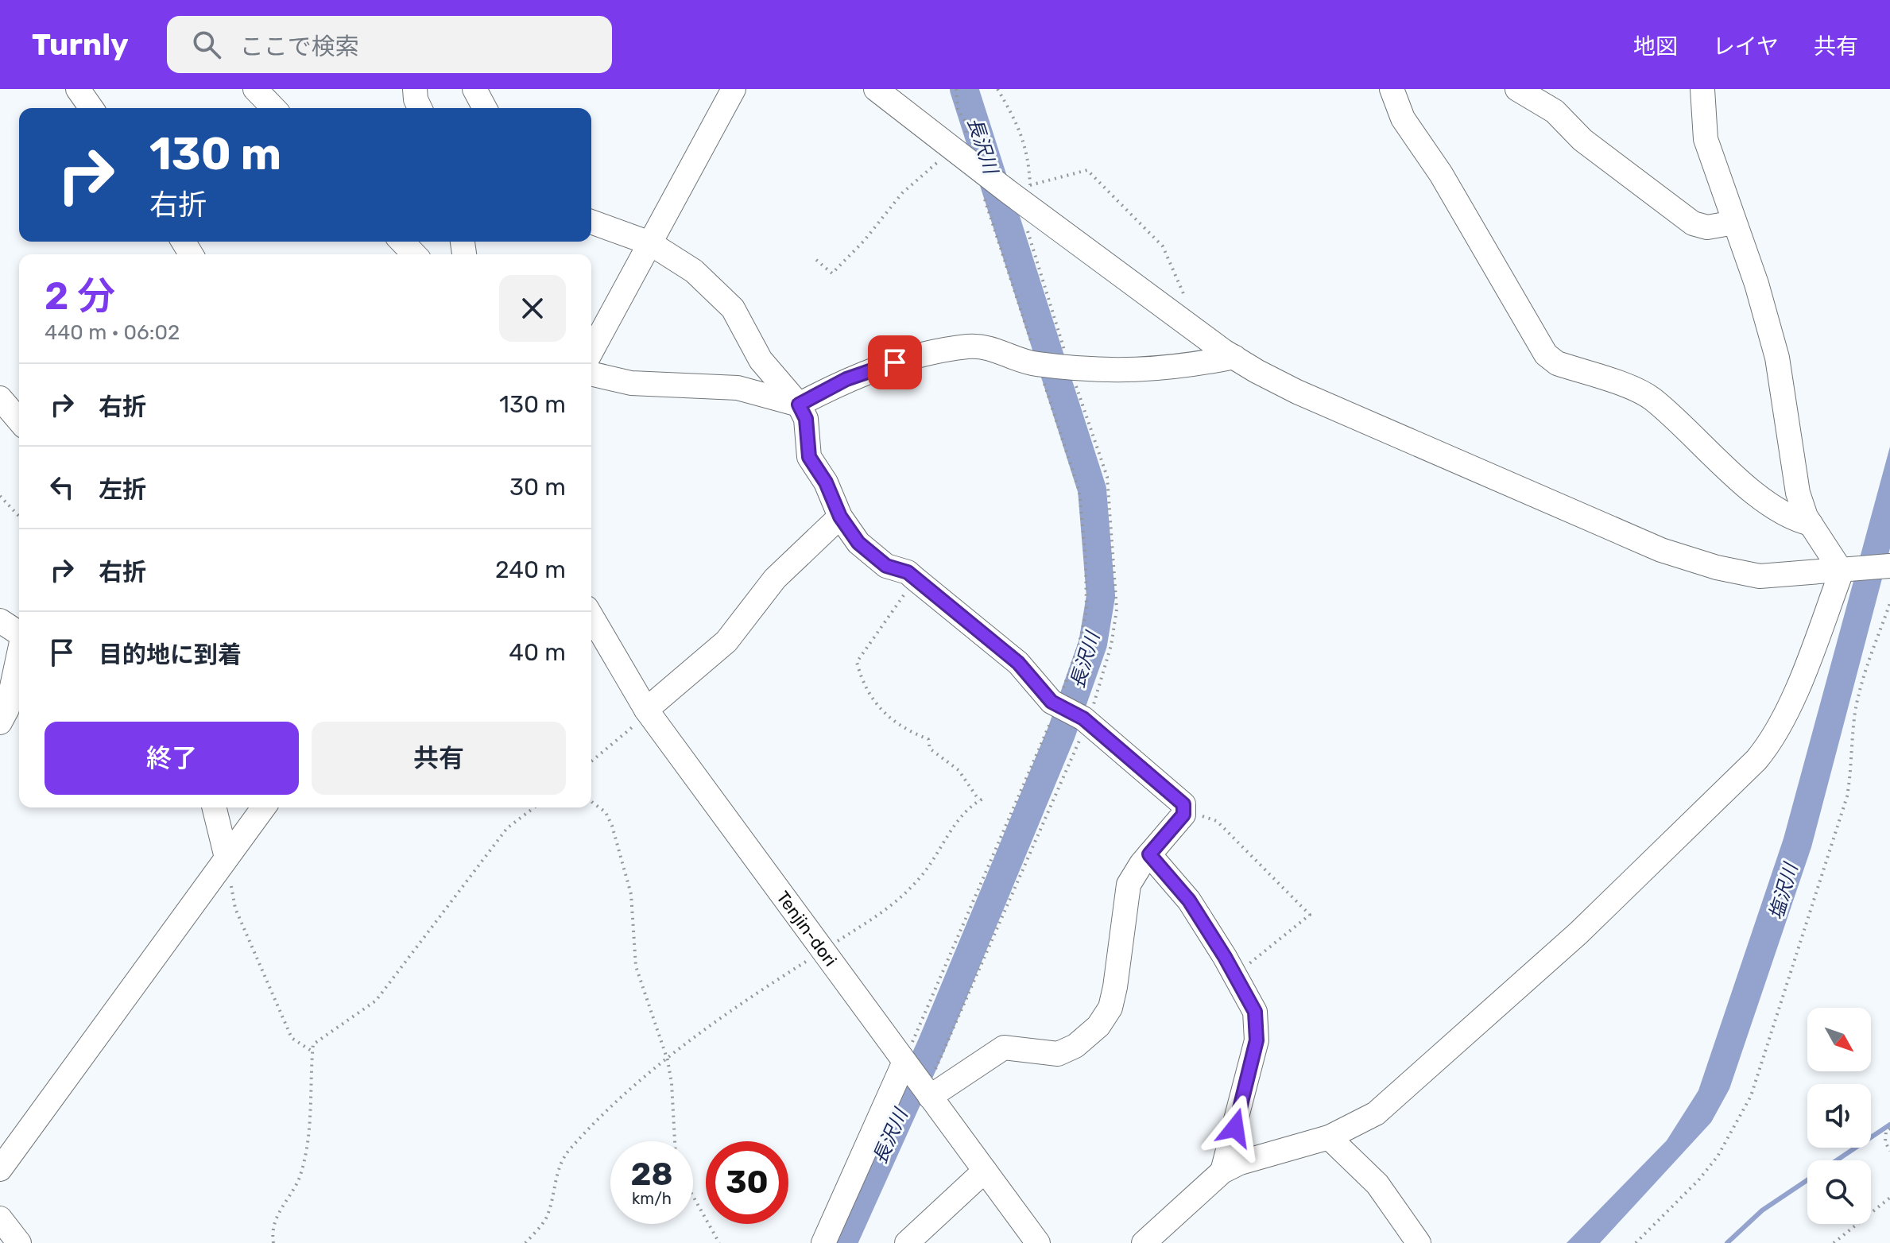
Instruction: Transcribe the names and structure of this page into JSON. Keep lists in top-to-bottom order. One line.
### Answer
{"streets":{"street":["Tenjin-dori"]},"water":["長沢川","塩沢川"],"north":"bottom right","page":{"header":"Turnly","search":"ここで検索","nav":["地図","レイヤ","共有"],"turn":["130 m","右折"],"heading":["2 分","440 m · 06:02"],"list":[{"name":"右折","value":"130 m"},{"name":"左折","value":"30 m"},{"name":"右折","value":"240 m"},{"name":"目的地に到着","value":"40 m"}],"buttons":["終了","共有"],"speed":"28 km/h","limit":"30"}}
